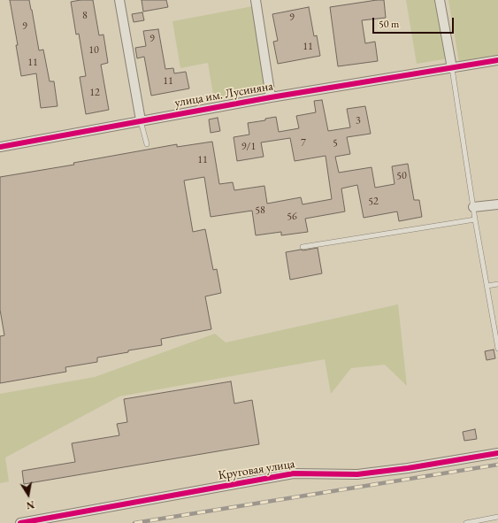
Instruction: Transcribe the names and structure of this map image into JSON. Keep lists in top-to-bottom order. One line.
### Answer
{"streets":{"street":["улица им. Лусиняна","Круговая улица"]},"house_numbers":["8","9","9","9","11","10","11","11","12","3","7","5","9/1","11","50","52","58","56"],"scale_bar":"50 m","north":"bottom"}
